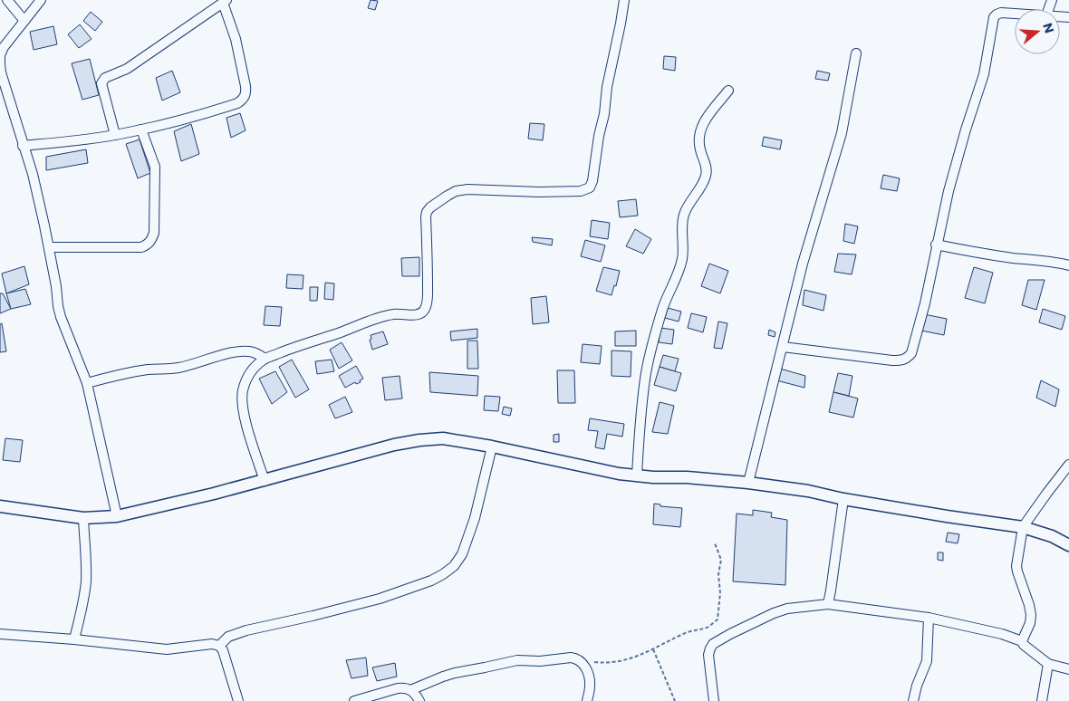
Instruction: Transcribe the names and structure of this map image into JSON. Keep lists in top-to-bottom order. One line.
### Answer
{"north":"right"}
